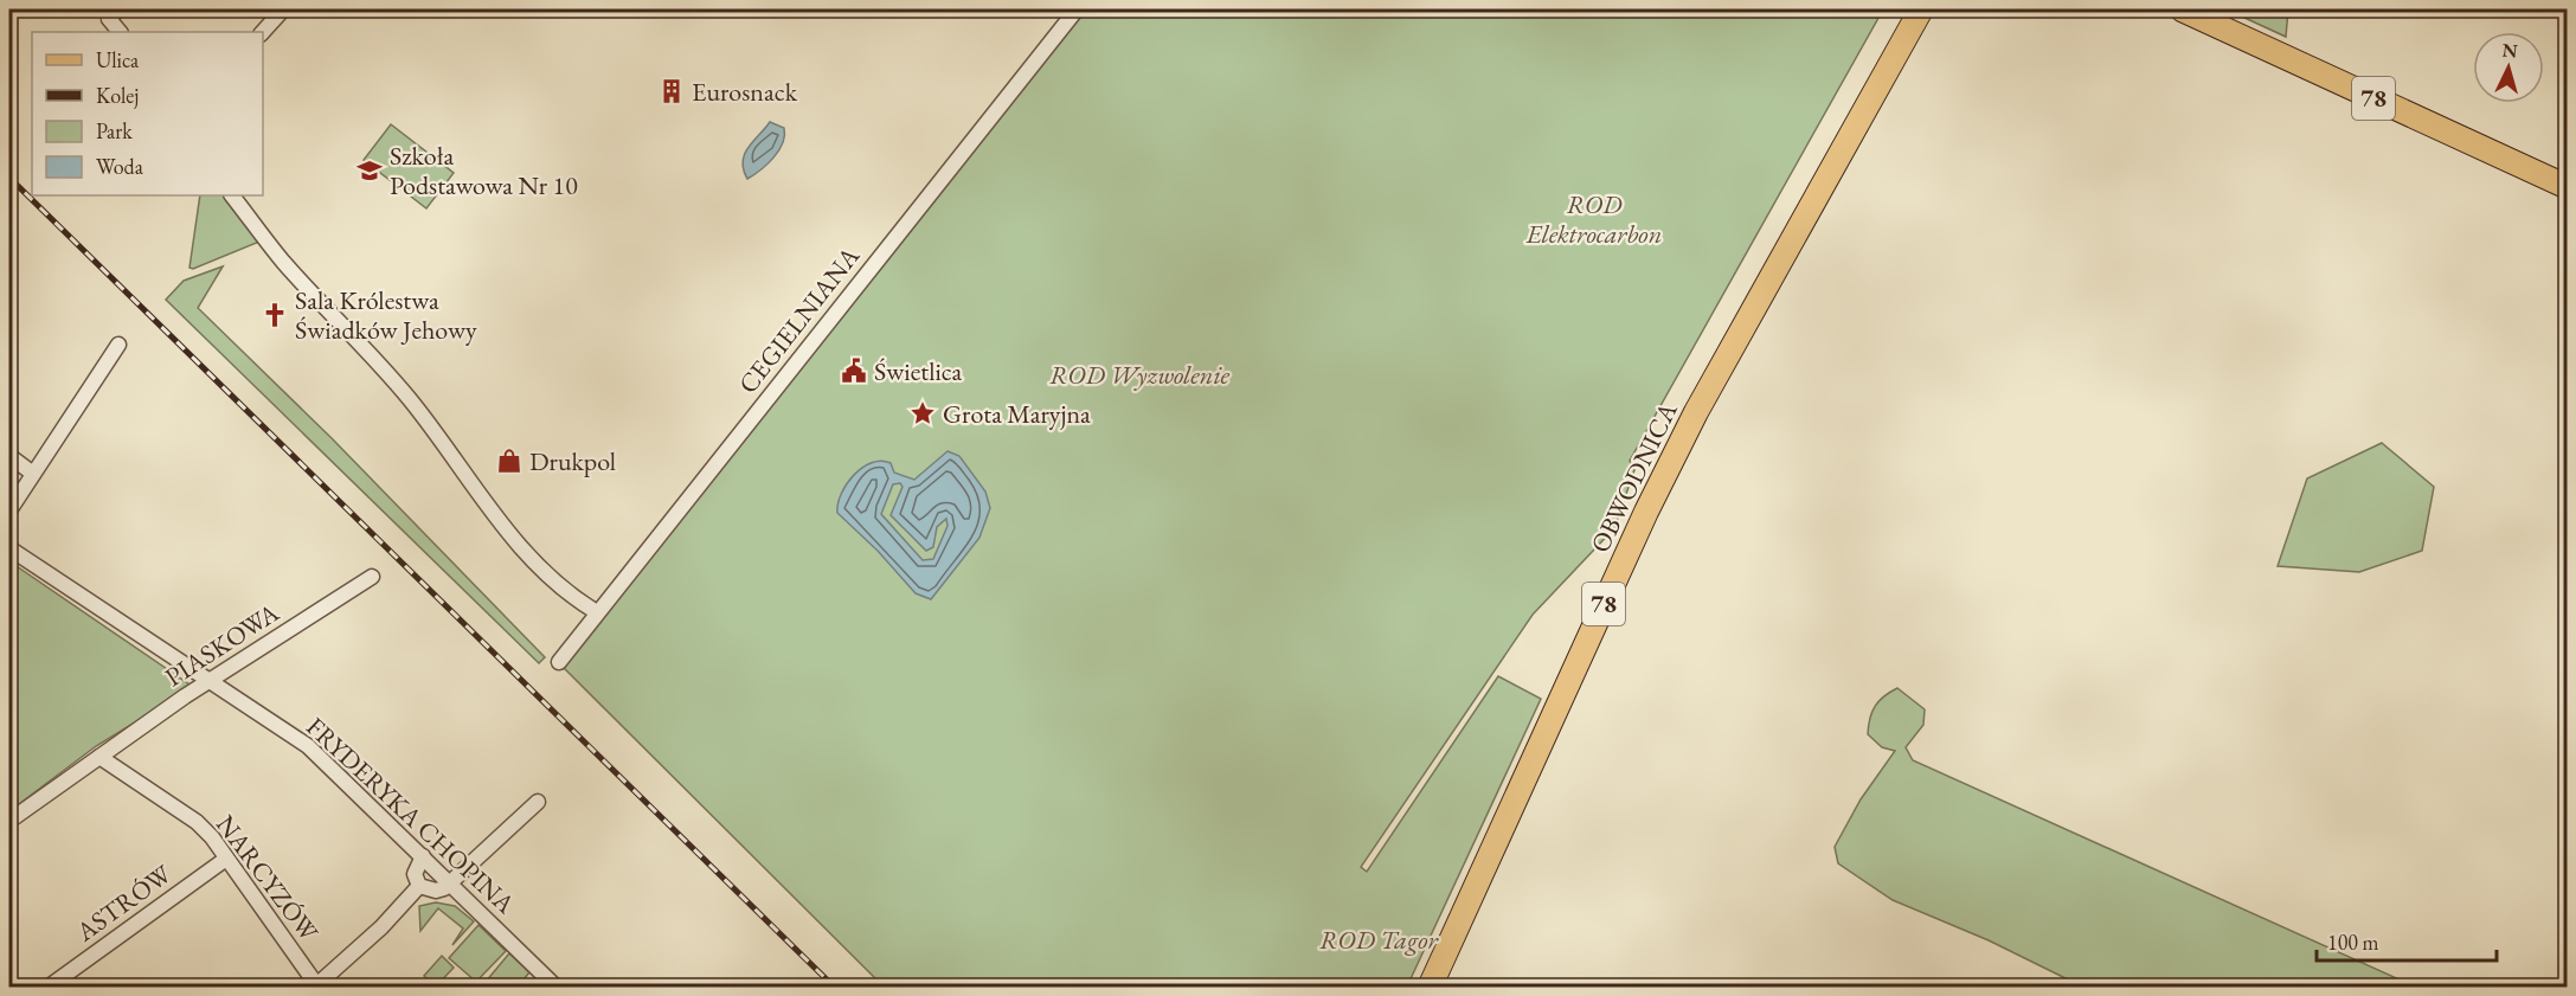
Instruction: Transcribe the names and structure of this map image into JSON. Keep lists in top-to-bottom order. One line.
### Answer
{"streets":{"main road":["78","OBWODNICA"],"street":["CEGIELNIANA","PIASKOWA","FRYDERYKA CHOPINA","NARCYZÓW","ASTRÓW"]},"crossings":[["PIASKOWA","FRYDERYKA CHOPINA"],["PIASKOWA","NARCYZÓW"],["NARCYZÓW","ASTRÓW"]],"parks":["ROD Elektrocarbon","ROD Wyzwolenie","ROD Tagor"],"places":{"building":["Eurosnack"],"school or university":["Szkoła Podstawowa Nr 10"],"church":["Sala Królestwa Świadków Jehowy"],"public building":["Świetlica"],"place":["Grota Maryjna"],"shop":["Drukpol"]},"legend":["Ulica","Kolej","Park","Woda"],"scale_bar":"100 m","north":"top"}
